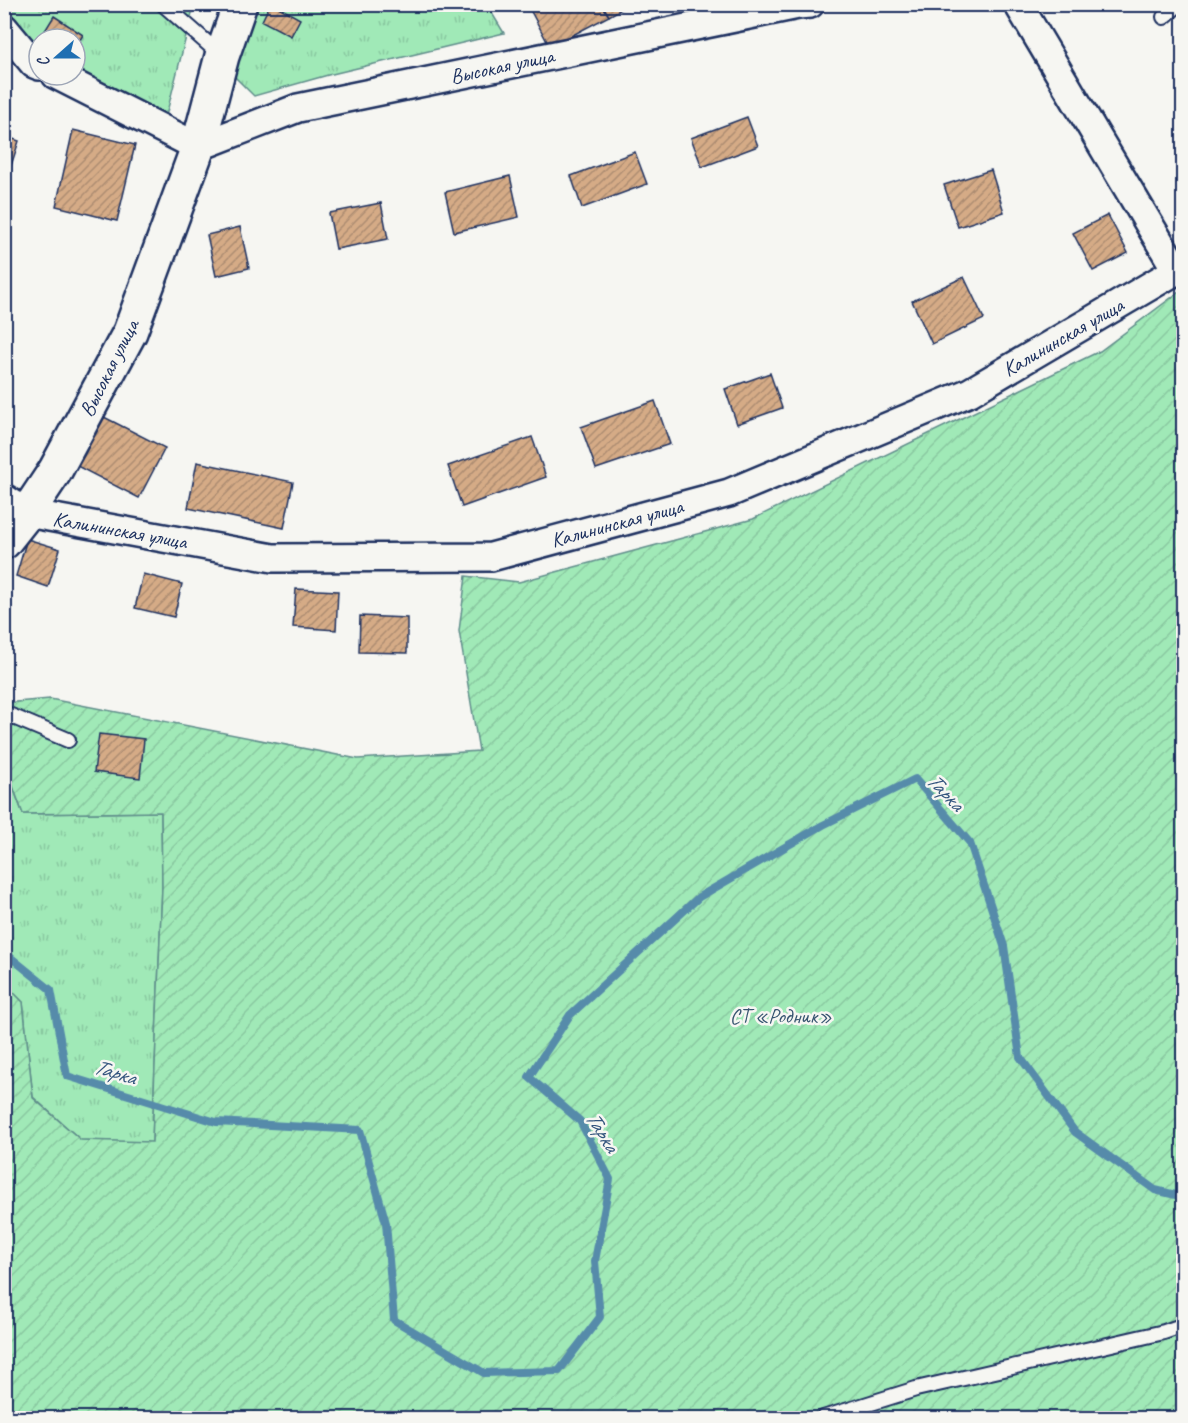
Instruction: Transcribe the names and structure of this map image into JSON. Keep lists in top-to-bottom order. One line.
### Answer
{"streets":{"street":["Высокая улица","Калининская улица"]},"crossings":[["Высокая улица","Калининская улица"]],"water":["Тарка"],"parks":["СТ «Родник»"],"north":"left"}
